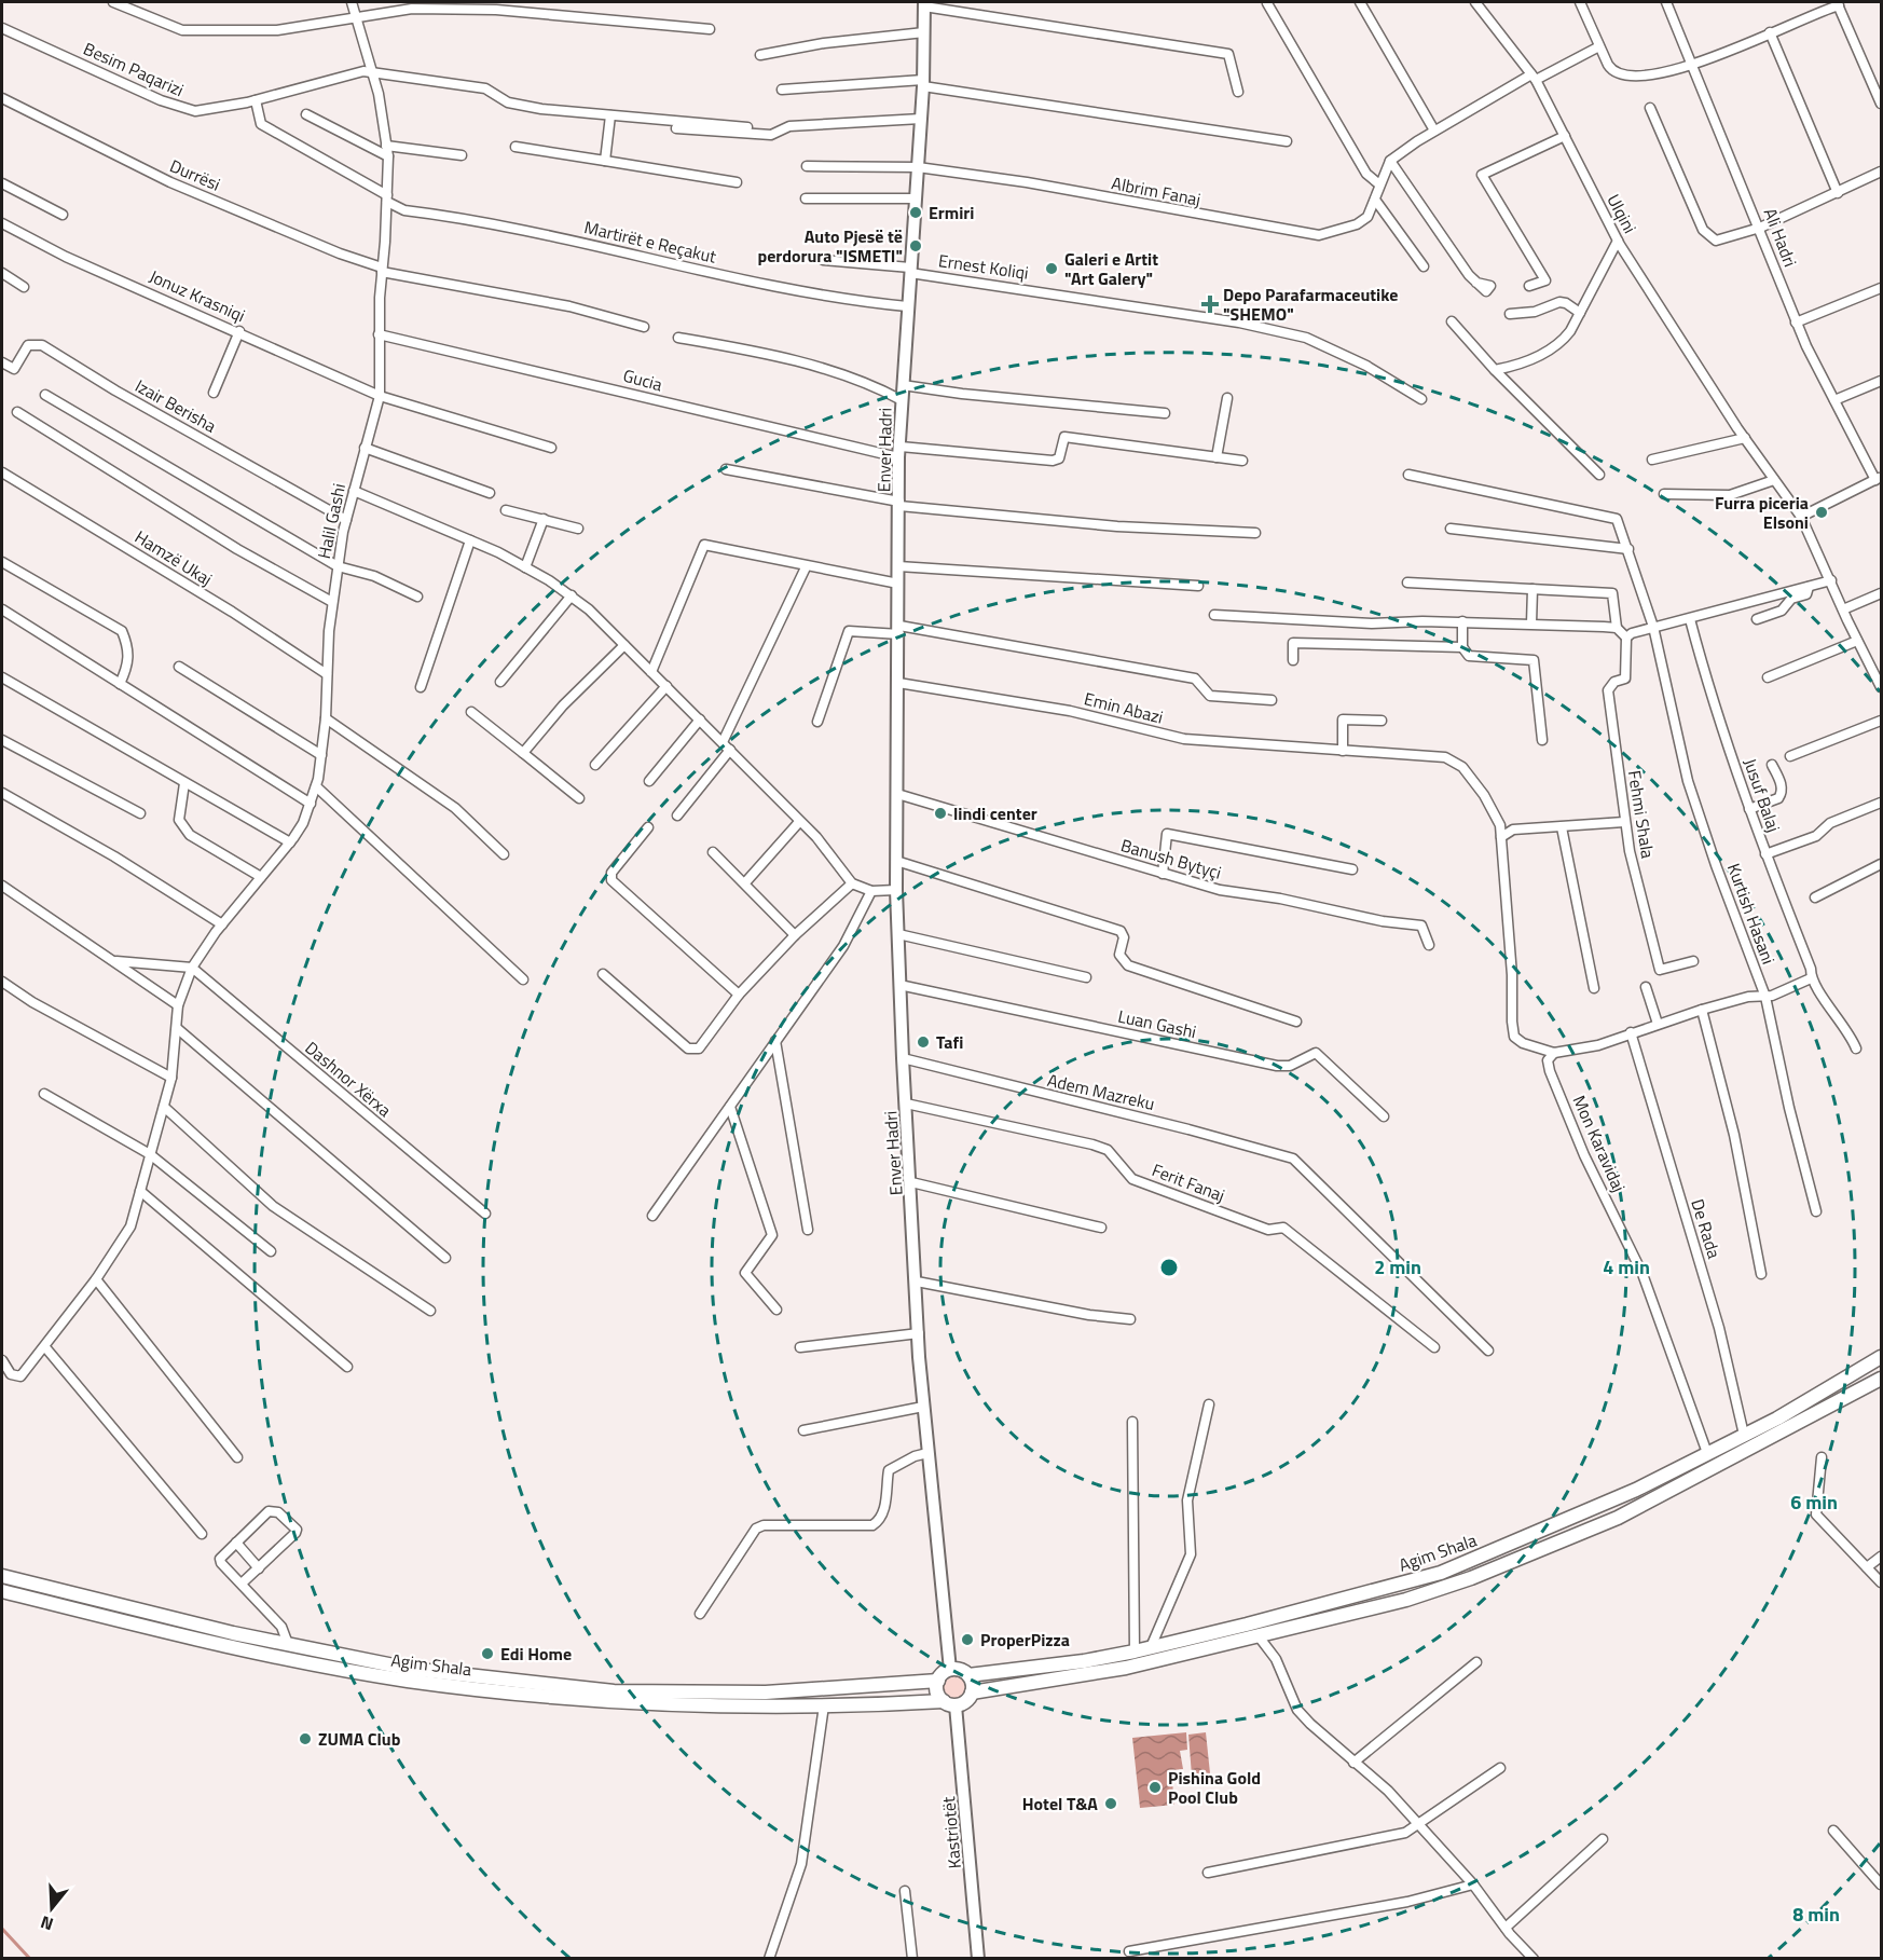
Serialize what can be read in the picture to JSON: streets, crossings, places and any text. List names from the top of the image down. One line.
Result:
{"streets":{"main road":["Agim Shala"],"street":["Besim Paqarizi","Durrësi","Albrim Fanaj","Ulqini","Ali Hadri","Martirët e Reçakut","Ernest Koliqi","Jonuz Krasniqi","Gucia","Izair Berisha","Enver Hadri","Halil Gashi","Hamzë Ukaj","Emin Abazi","Jusuf Balaj","Fehmi Shala","Banush Bytyçi","Kurtish Hasani","Luan Gashi","Dashnor Xërxa","Adem Mazreku","Mon Karavidaj","Ferit Fanaj","De Rada","Kastriotët"]},"crossings":[["Besim Paqarizi","Martirët e Reçakut"],["Besim Paqarizi","Halil Gashi"],["Durrësi","Halil Gashi"],["Albrim Fanaj","Enver Hadri"],["Martirët e Reçakut","Enver Hadri"],["Martirët e Reçakut","Halil Gashi"],["Ernest Koliqi","Enver Hadri"],["Jonuz Krasniqi","Halil Gashi"],["Gucia","Enver Hadri"],["Gucia","Halil Gashi"],["Izair Berisha","Halil Gashi"],["Enver Hadri","Emin Abazi"],["Enver Hadri","Banush Bytyçi"],["Enver Hadri","Luan Gashi"],["Enver Hadri","Adem Mazreku"],["Enver Hadri","Ferit Fanaj"],["Enver Hadri","Agim Shala"],["Enver Hadri","Kastriotët"],["Halil Gashi","Hamzë Ukaj"],["Halil Gashi","Dashnor Xërxa"],["Emin Abazi","Mon Karavidaj"],["Mon Karavidaj","Agim Shala"],["De Rada","Agim Shala"],["Agim Shala","Kastriotët"]],"places":{"other":["Ermiri","Auto Pjesë të perdorura \"ISMETI\"","Galeri e Artit \"Art Galery\"","Furra piceria Elsoni","lindi center","Tafi","ProperPizza","Edi Home","ZUMA Club","Pishina Gold Pool Club","Hotel T&A"],"health":["Depo Parafarmaceutike \"SHEMO\""]},"north":"bottom","rings":["2 min","4 min","6 min","8 min"]}
